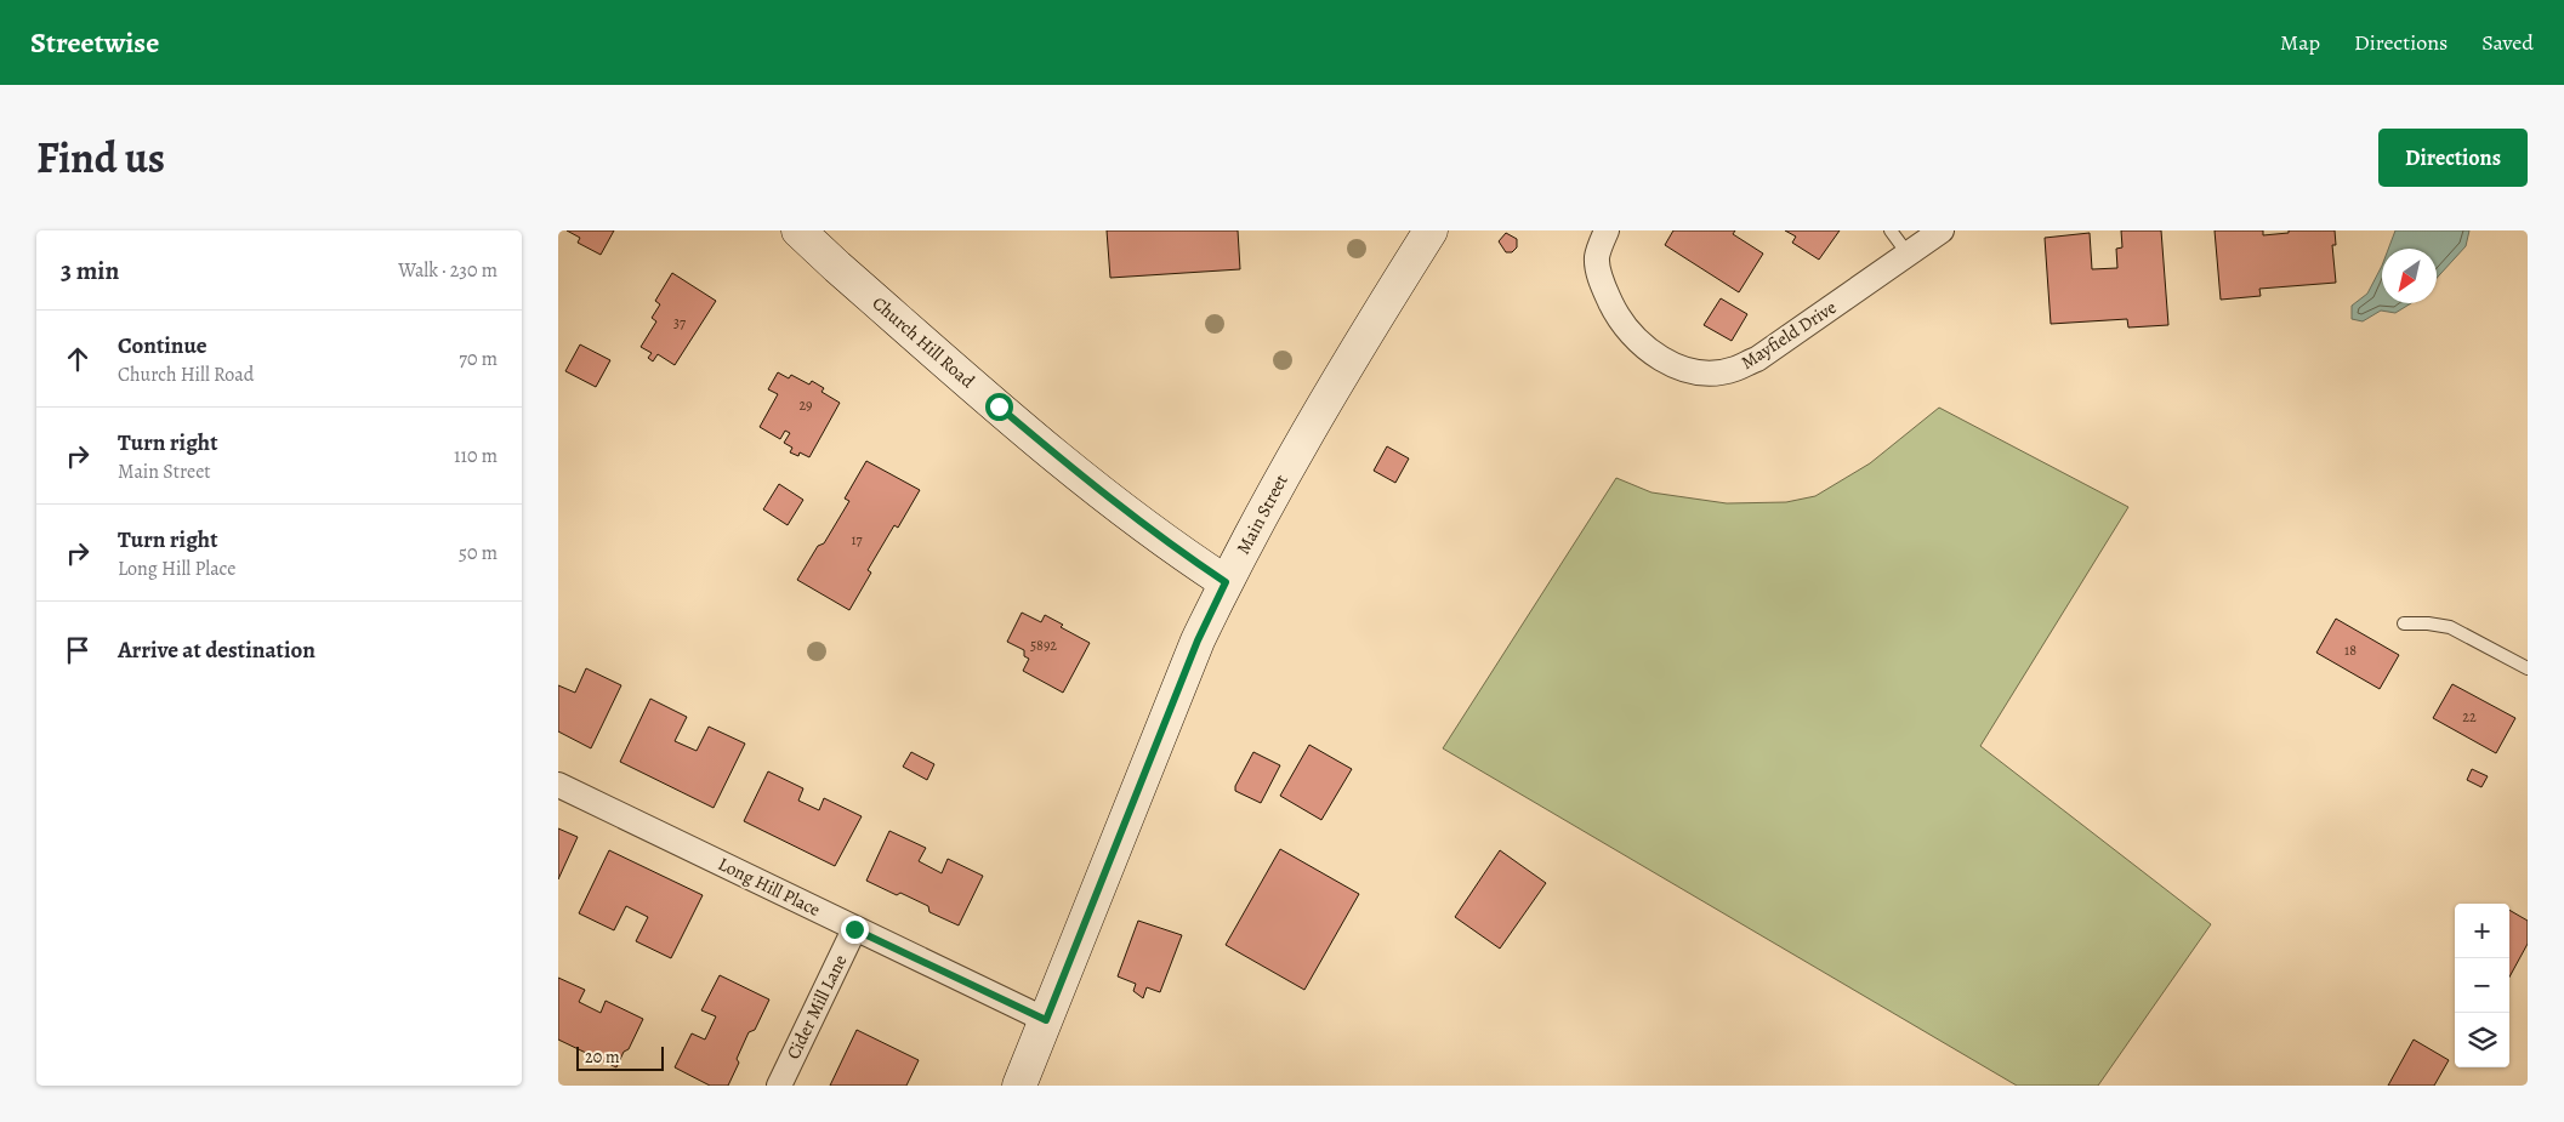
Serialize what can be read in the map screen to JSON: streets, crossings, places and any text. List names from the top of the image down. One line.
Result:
{"streets":{"main road":["Church Hill Road","Main Street"],"street":["Mayfield Drive","Long Hill Place","Cider Mill Lane"]},"crossings":[["Church Hill Road","Main Street"],["Main Street","Long Hill Place"],["Long Hill Place","Cider Mill Lane"]],"house_numbers":["37","29","17","5892","18","22"],"scale_bar":"20 m","north":"bottom left","page":{"header":"Streetwise","nav":["Map","Directions","Saved"],"title":"Find us","buttons":"Directions","heading":["3 min","Walk · 230 m"],"list":[["Continue","Church Hill Road","70 m"],["Turn right","Main Street","110 m"],["Turn right","Long Hill Place","50 m"],"Arrive at destination"],"map_buttons":["+","−"],"scale":"20 m"}}
